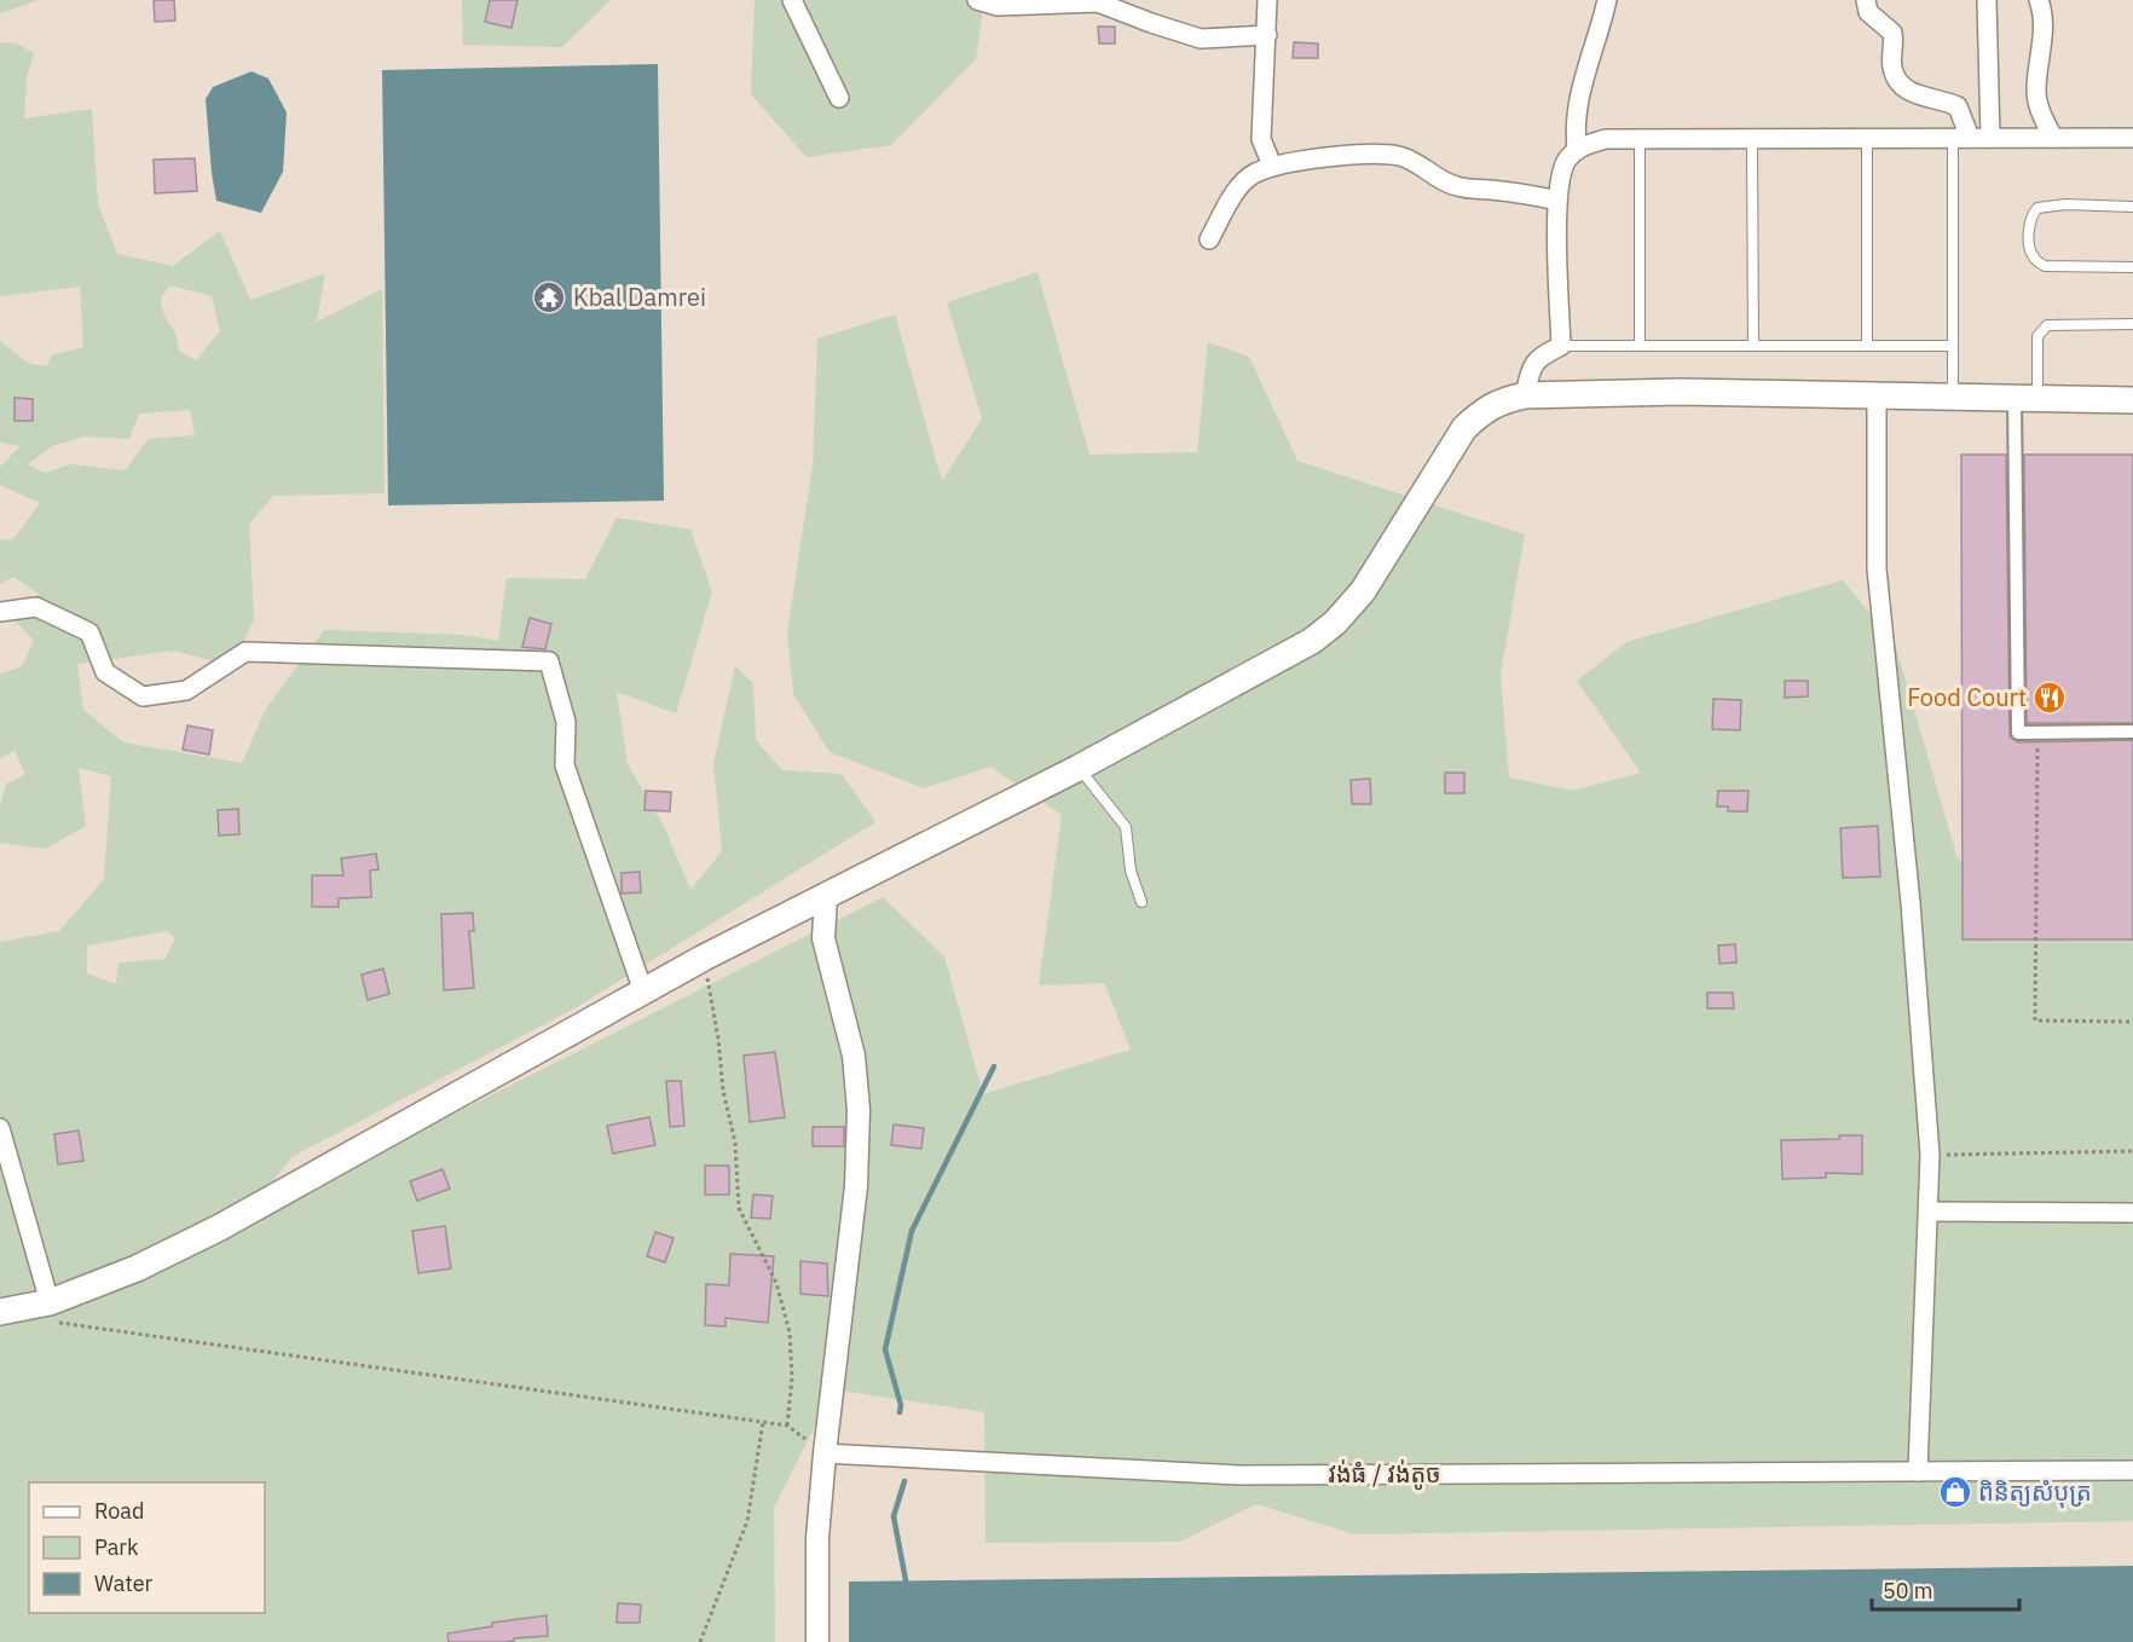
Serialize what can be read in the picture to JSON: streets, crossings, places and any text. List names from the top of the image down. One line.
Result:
{"streets":{"street":["វង់ធំ / វង់តូច"]},"places":{"temple":["Kbal Damrei"],"restaurant":["Food Court"],"shop":["ពិនិត្យសំបុត្រ"]},"legend":["Road","Park","Water"],"scale_bar":"50 m"}
